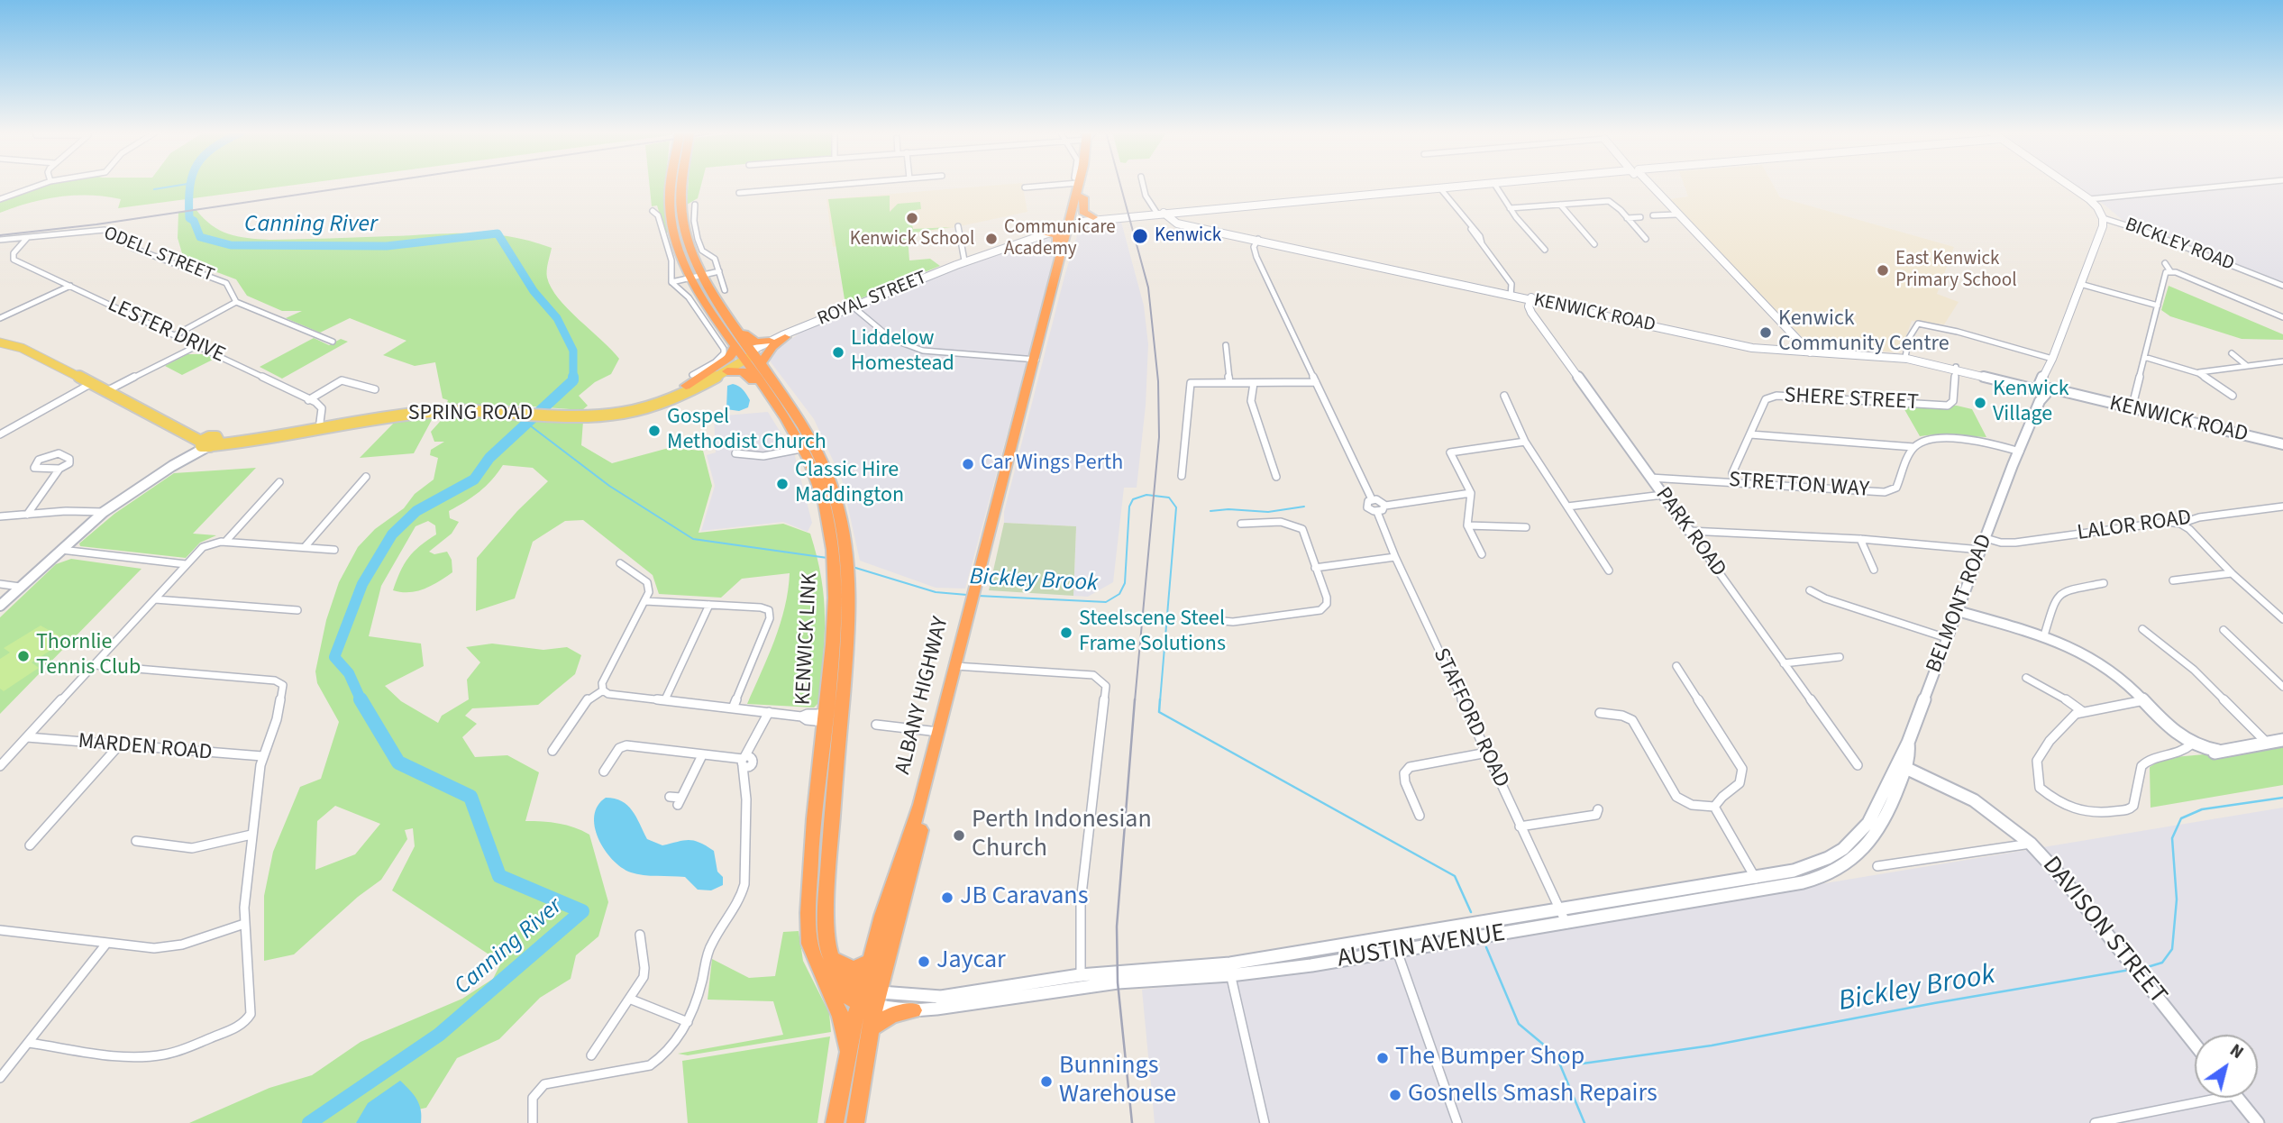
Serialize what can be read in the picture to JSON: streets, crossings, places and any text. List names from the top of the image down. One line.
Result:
{"streets":{"highway":["KENWICK LINK","ALBANY HIGHWAY"],"main road":["BICKLEY ROAD","ROYAL STREET","KENWICK ROAD","SPRING ROAD","PARK ROAD","BELMONT ROAD","DAVISON STREET","AUSTIN AVENUE"],"street":["ODELL STREET","LESTER DRIVE","SHERE STREET","STRETTON WAY","LALOR ROAD","STAFFORD ROAD","MARDEN ROAD"]},"crossings":[["ODELL STREET","LESTER DRIVE"],["ROYAL STREET","SPRING ROAD"],["ROYAL STREET","KENWICK LINK"],["ROYAL STREET","ALBANY HIGHWAY"],["KENWICK ROAD","SHERE STREET"],["KENWICK ROAD","PARK ROAD"],["KENWICK ROAD","BELMONT ROAD"],["KENWICK ROAD","STAFFORD ROAD"],["SHERE STREET","STRETTON WAY"],["STRETTON WAY","PARK ROAD"],["LALOR ROAD","BELMONT ROAD"],["BELMONT ROAD","DAVISON STREET"],["BELMONT ROAD","AUSTIN AVENUE"],["KENWICK LINK","ALBANY HIGHWAY"],["KENWICK LINK","AUSTIN AVENUE"],["ALBANY HIGHWAY","AUSTIN AVENUE"],["STAFFORD ROAD","AUSTIN AVENUE"],["DAVISON STREET","AUSTIN AVENUE"]],"water":["Canning River","Bickley Brook"],"places":["Kenwick School","Kenwick","Communicare Academy","East Kenwick Primary School","Kenwick Community Centre","Liddelow Homestead","Kenwick Village","Gospel Methodist Church","Car Wings Perth","Classic Hire Maddington","Steelscene Steel Frame Solutions","Thornlie Tennis Club","Perth Indonesian Church","JB Caravans","Jaycar","The Bumper Shop","Bunnings Warehouse","Gosnells Smash Repairs"],"north":"top right"}
